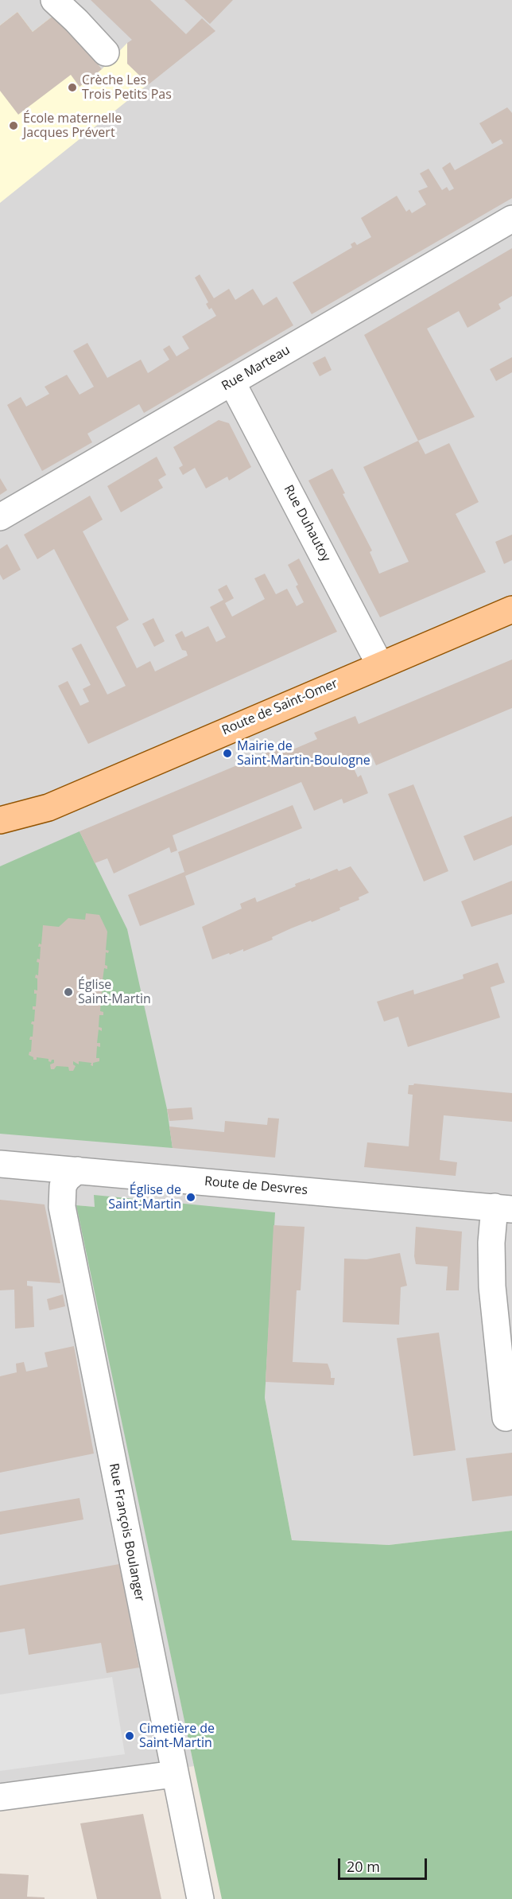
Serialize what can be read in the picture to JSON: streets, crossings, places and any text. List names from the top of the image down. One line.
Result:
{"streets":{"main road":["Route de Saint-Omer"],"street":["Rue Marteau","Rue Duhautoy","Route de Desvres","Rue François Boulanger"]},"crossings":[["Rue Marteau","Rue Duhautoy"],["Rue Duhautoy","Route de Saint-Omer"],["Route de Desvres","Rue François Boulanger"]],"places":["Crèche Les Trois Petits Pas","École maternelle Jacques Prévert","Mairie de Saint-Martin-Boulogne","Église Saint-Martin","Église de Saint-Martin","Cimetière de Saint-Martin"],"scale_bar":"20 m"}
